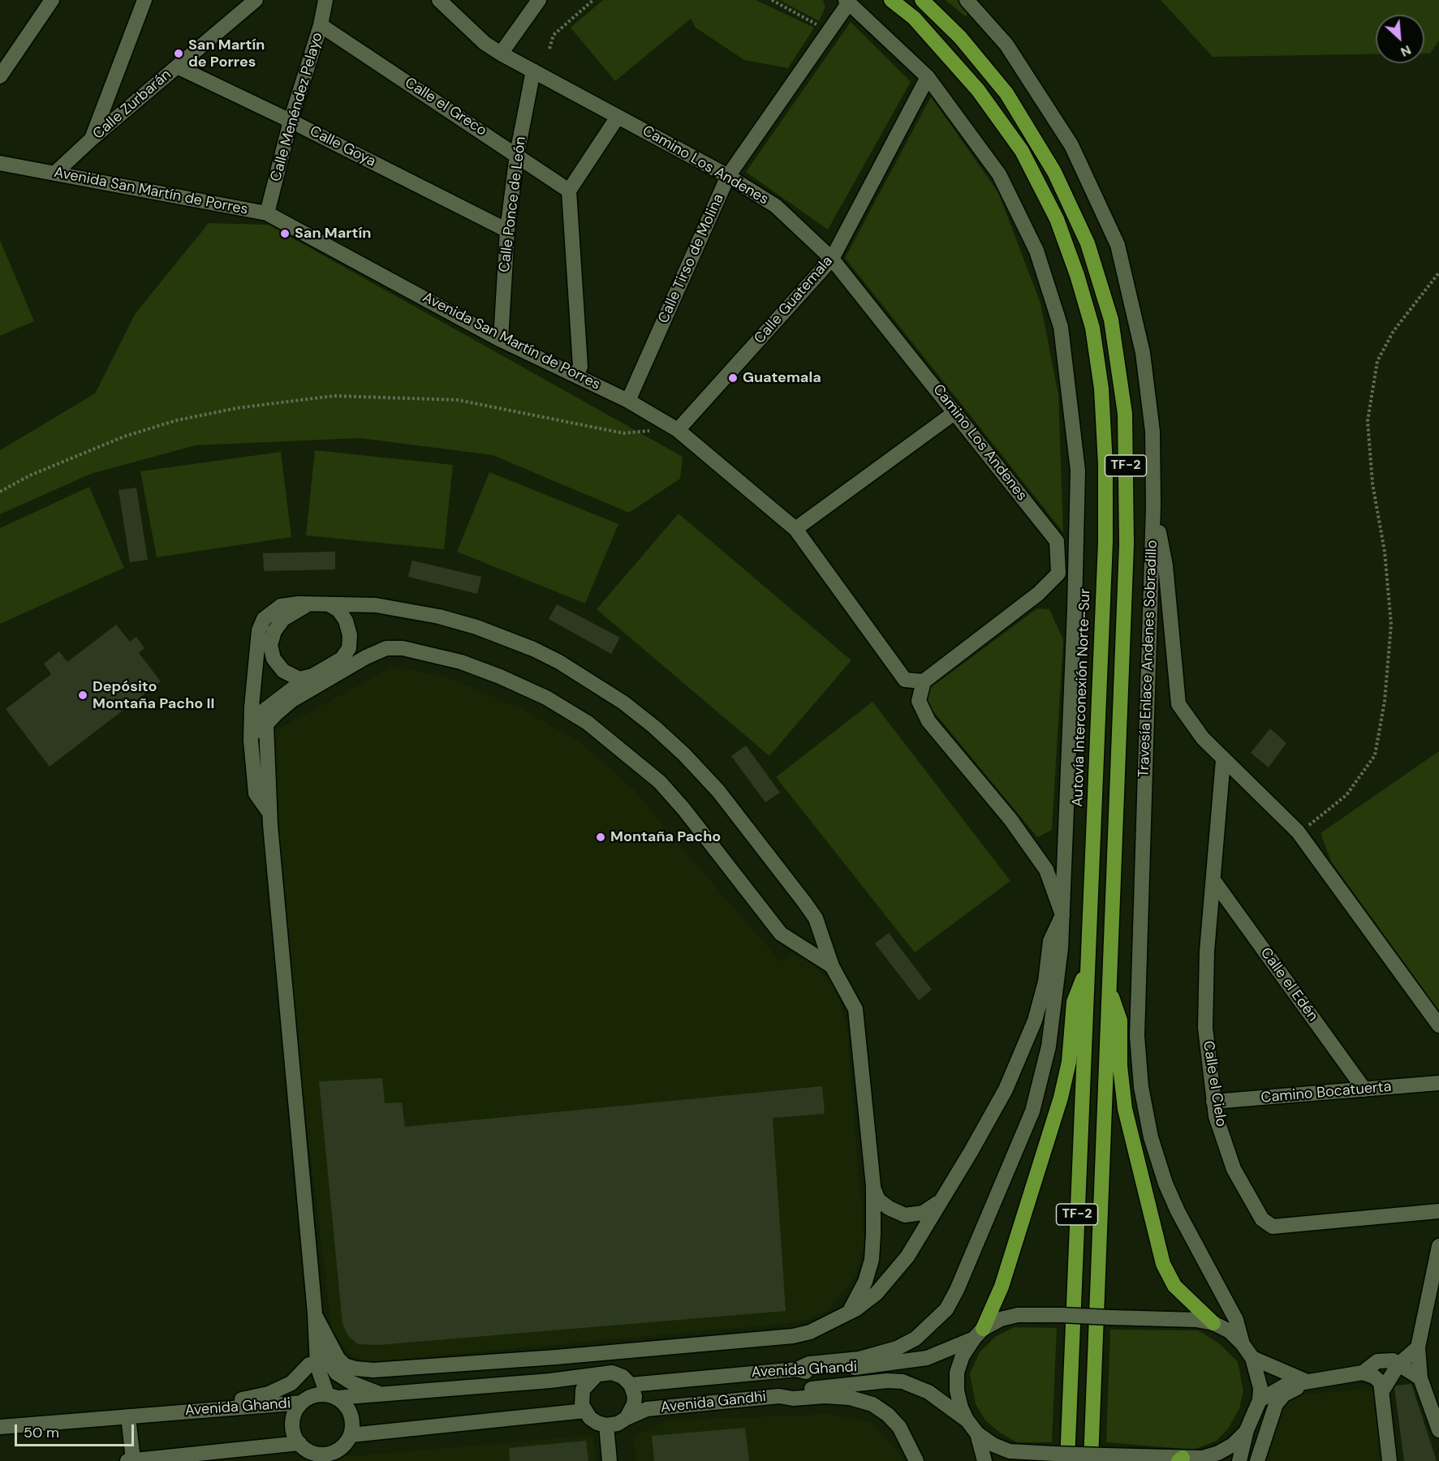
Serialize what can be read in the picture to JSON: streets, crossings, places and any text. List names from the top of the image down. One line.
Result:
{"streets":{"highway":["TF-2","Autovía Interconexión Norte-Sur"],"street":["Calle Zurbarán","Calle Menéndez Pelayo","Calle el Greco","Calle Goya","Camino Los Andenes","Avenida San Martín de Porres","Calle Ponce de León","Calle Tirso de Molina","Calle Guatemala","Travesía Enlace Andenes Sobradillo","Calle el Edén","Calle el Cielo","Camino Bocatuerta","Avenida Ghandi","Avenida Gandhi"]},"crossings":[["Calle Zurbarán","Calle Goya"],["Calle Zurbarán","Avenida San Martín de Porres"],["Calle Menéndez Pelayo","Calle el Greco"],["Calle Menéndez Pelayo","Calle Goya"],["Calle Menéndez Pelayo","Avenida San Martín de Porres"],["Calle el Greco","Calle Ponce de León"],["Calle Goya","Calle Ponce de León"],["Camino Los Andenes","Avenida San Martín de Porres"],["Camino Los Andenes","Calle Ponce de León"],["Camino Los Andenes","Calle Tirso de Molina"],["Camino Los Andenes","Calle Guatemala"],["Avenida San Martín de Porres","Calle Ponce de León"],["Avenida San Martín de Porres","Calle Tirso de Molina"],["Avenida San Martín de Porres","Calle Guatemala"],["Calle el Edén","Calle el Cielo"],["Calle el Edén","Camino Bocatuerta"],["Calle el Cielo","Camino Bocatuerta"],["Avenida Ghandi","Avenida Gandhi"]],"places":["San Martín de Porres","San Martín","Guatemala","Depósito Montaña Pacho II","Montaña Pacho"],"scale_bar":"50 m","north":"bottom right"}
